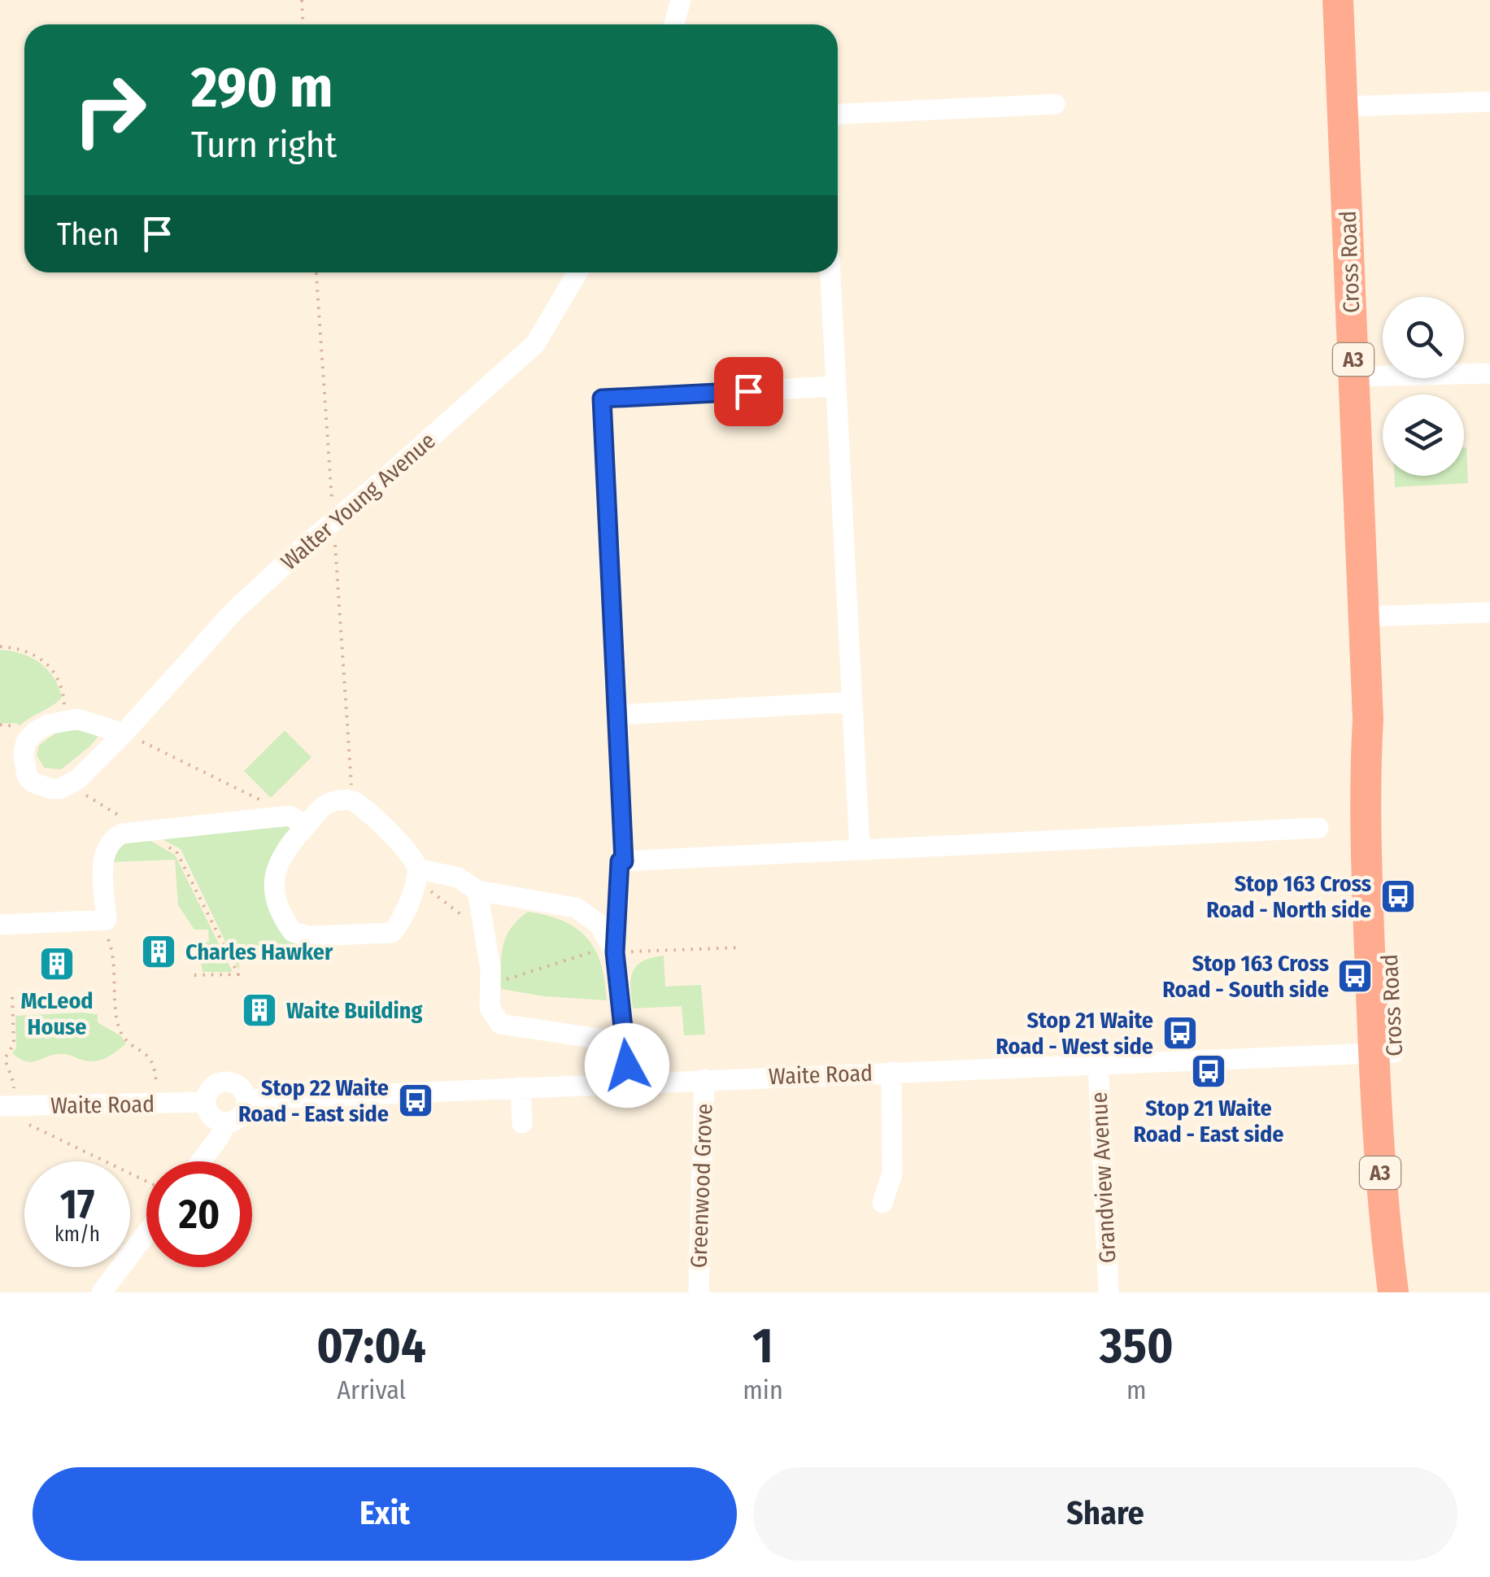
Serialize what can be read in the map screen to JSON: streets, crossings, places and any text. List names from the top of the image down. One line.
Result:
{"streets":{"highway":["Cross Road","A3"],"street":["Walter Young Avenue","Waite Road","Grandview Avenue","Greenwood Grove"]},"crossings":[["Cross Road","Waite Road"],["Waite Road","Grandview Avenue"],["Waite Road","Greenwood Grove"]],"places":{"bus stop":["Stop 163 Cross Road - North side","Stop 163 Cross Road - South side","Stop 21 Waite Road - West side","Stop 21 Waite Road - East side","Stop 22 Waite Road - East side"],"building":["Charles Hawker","McLeod House","Waite Building"]},"page":{"turn":["290 m","Turn right"],"then":"Then","speed":"17 km/h","limit":"20","eta":["07:04","Arrival","1","min","350","m"],"buttons":["Exit","Share"]}}
